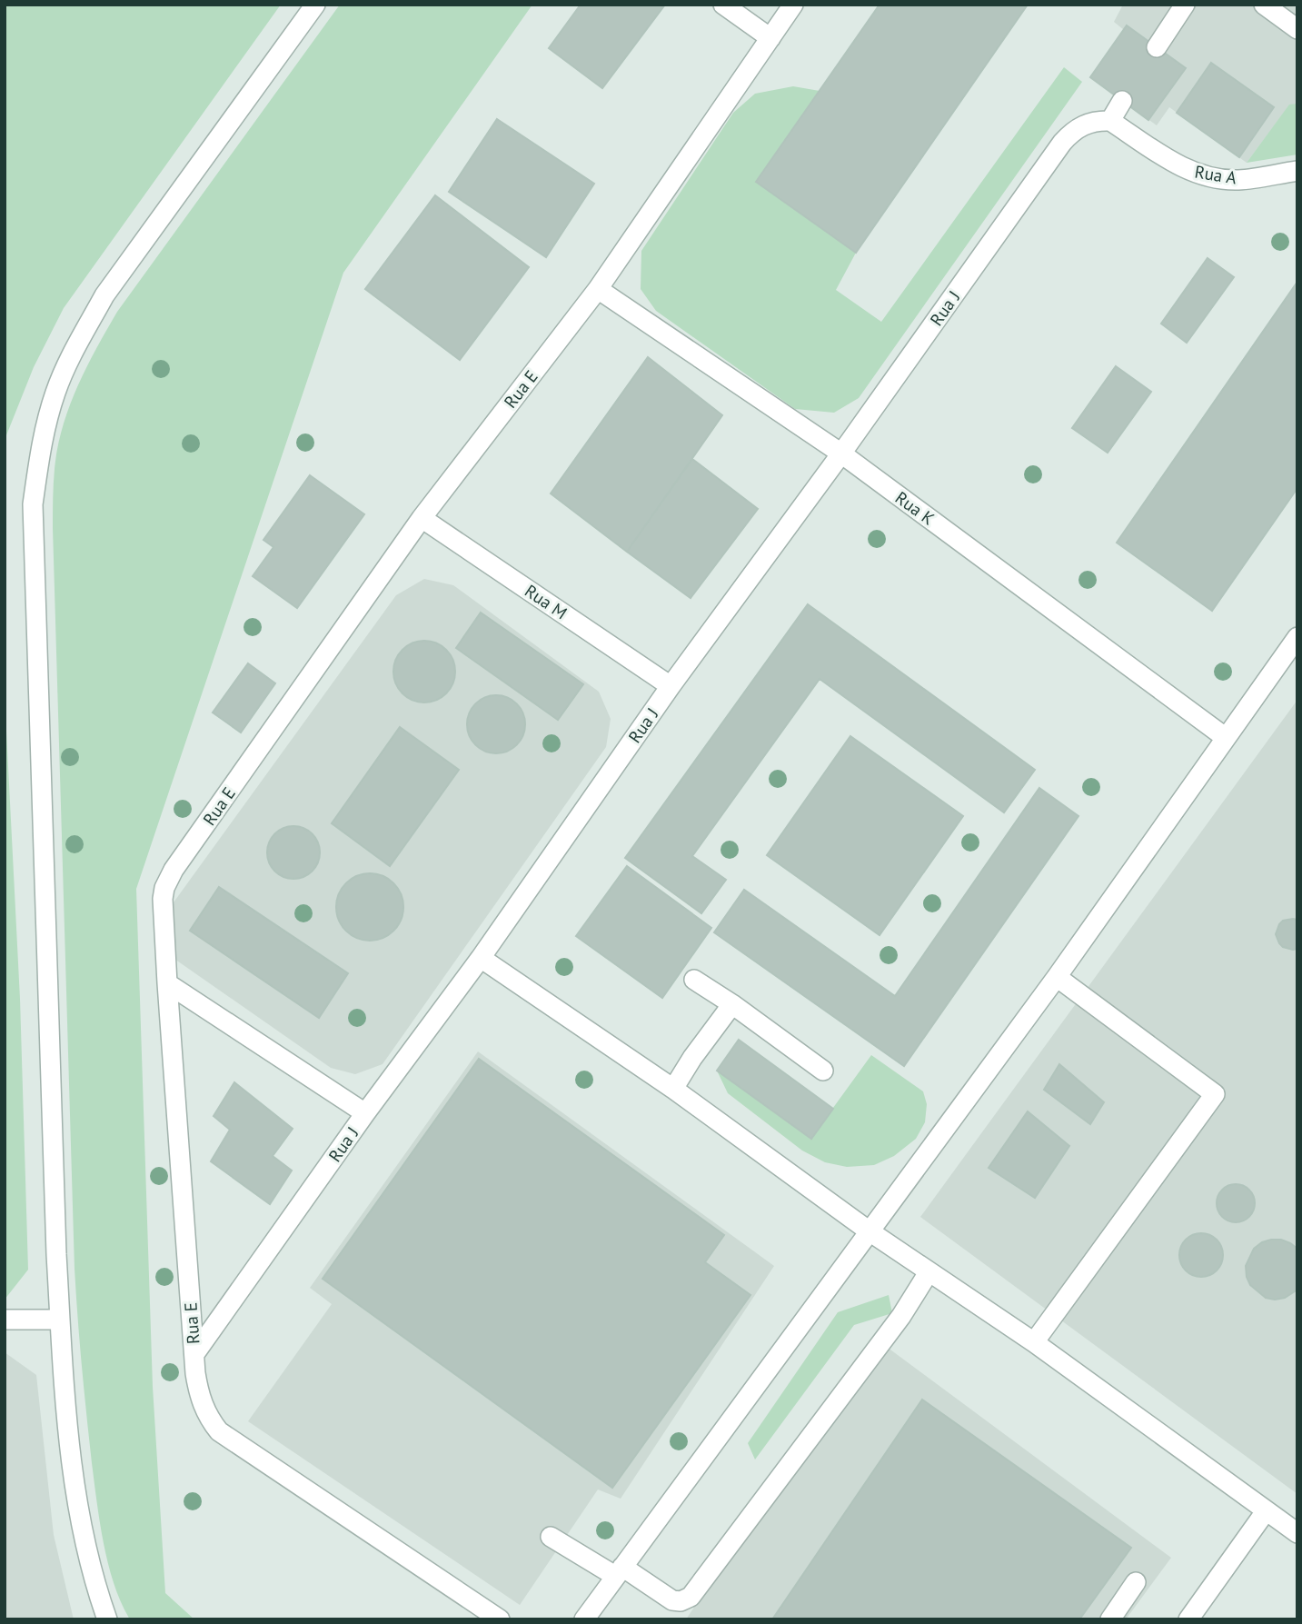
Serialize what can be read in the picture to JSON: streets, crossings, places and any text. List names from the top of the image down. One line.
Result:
{"streets":{"lane":["Rua A","Rua J","Rua E","Rua K","Rua M"]},"crossings":[["Rua A","Rua J"],["Rua J","Rua E"],["Rua J","Rua K"],["Rua J","Rua M"],["Rua E","Rua K"],["Rua E","Rua M"]]}
